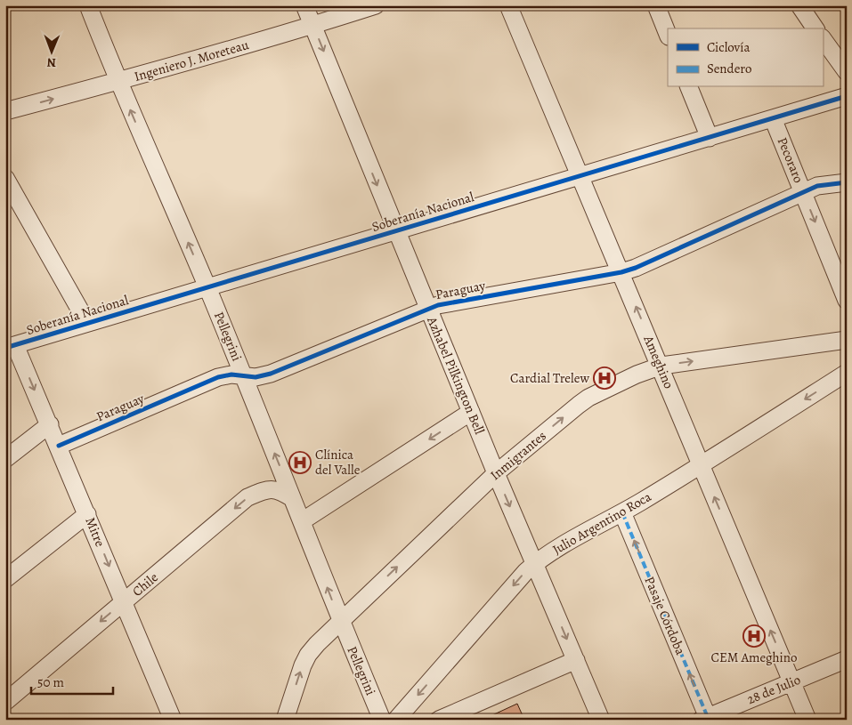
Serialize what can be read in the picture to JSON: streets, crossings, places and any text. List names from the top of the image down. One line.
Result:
{"streets":{"street":["Ingeniero J. Moreteau","Pecoraro","Soberanía Nacional","Paraguay","Pellegrini","Ameghino","Azhabel Pilkington Bell","Inmigrantes","Julio Argentino Roca","Mitre","Chile","Pasaje Córdoba","28 de Julio"]},"crossings":[["Ingeniero J. Moreteau","Pellegrini"],["Ingeniero J. Moreteau","Azhabel Pilkington Bell"],["Pecoraro","Soberanía Nacional"],["Pecoraro","Paraguay"],["Soberanía Nacional","Pellegrini"],["Soberanía Nacional","Ameghino"],["Soberanía Nacional","Azhabel Pilkington Bell"],["Soberanía Nacional","Mitre"],["Paraguay","Pellegrini"],["Paraguay","Ameghino"],["Paraguay","Azhabel Pilkington Bell"],["Paraguay","Mitre"],["Pellegrini","Inmigrantes"],["Pellegrini","Chile"],["Ameghino","Inmigrantes"],["Ameghino","Julio Argentino Roca"],["Ameghino","28 de Julio"],["Azhabel Pilkington Bell","Inmigrantes"],["Azhabel Pilkington Bell","Julio Argentino Roca"],["Julio Argentino Roca","Pasaje Córdoba"],["Mitre","Chile"],["Pasaje Córdoba","28 de Julio"]],"one_way":["Pecoraro","Ameghino","Azhabel Pilkington Bell","Mitre","Chile","Pasaje Córdoba"],"places":{"hospital":["Cardial Trelew","Clínica del Valle","CEM Ameghino"]},"legend":["Ciclovía","Sendero"],"scale_bar":"50 m","north":"bottom"}
